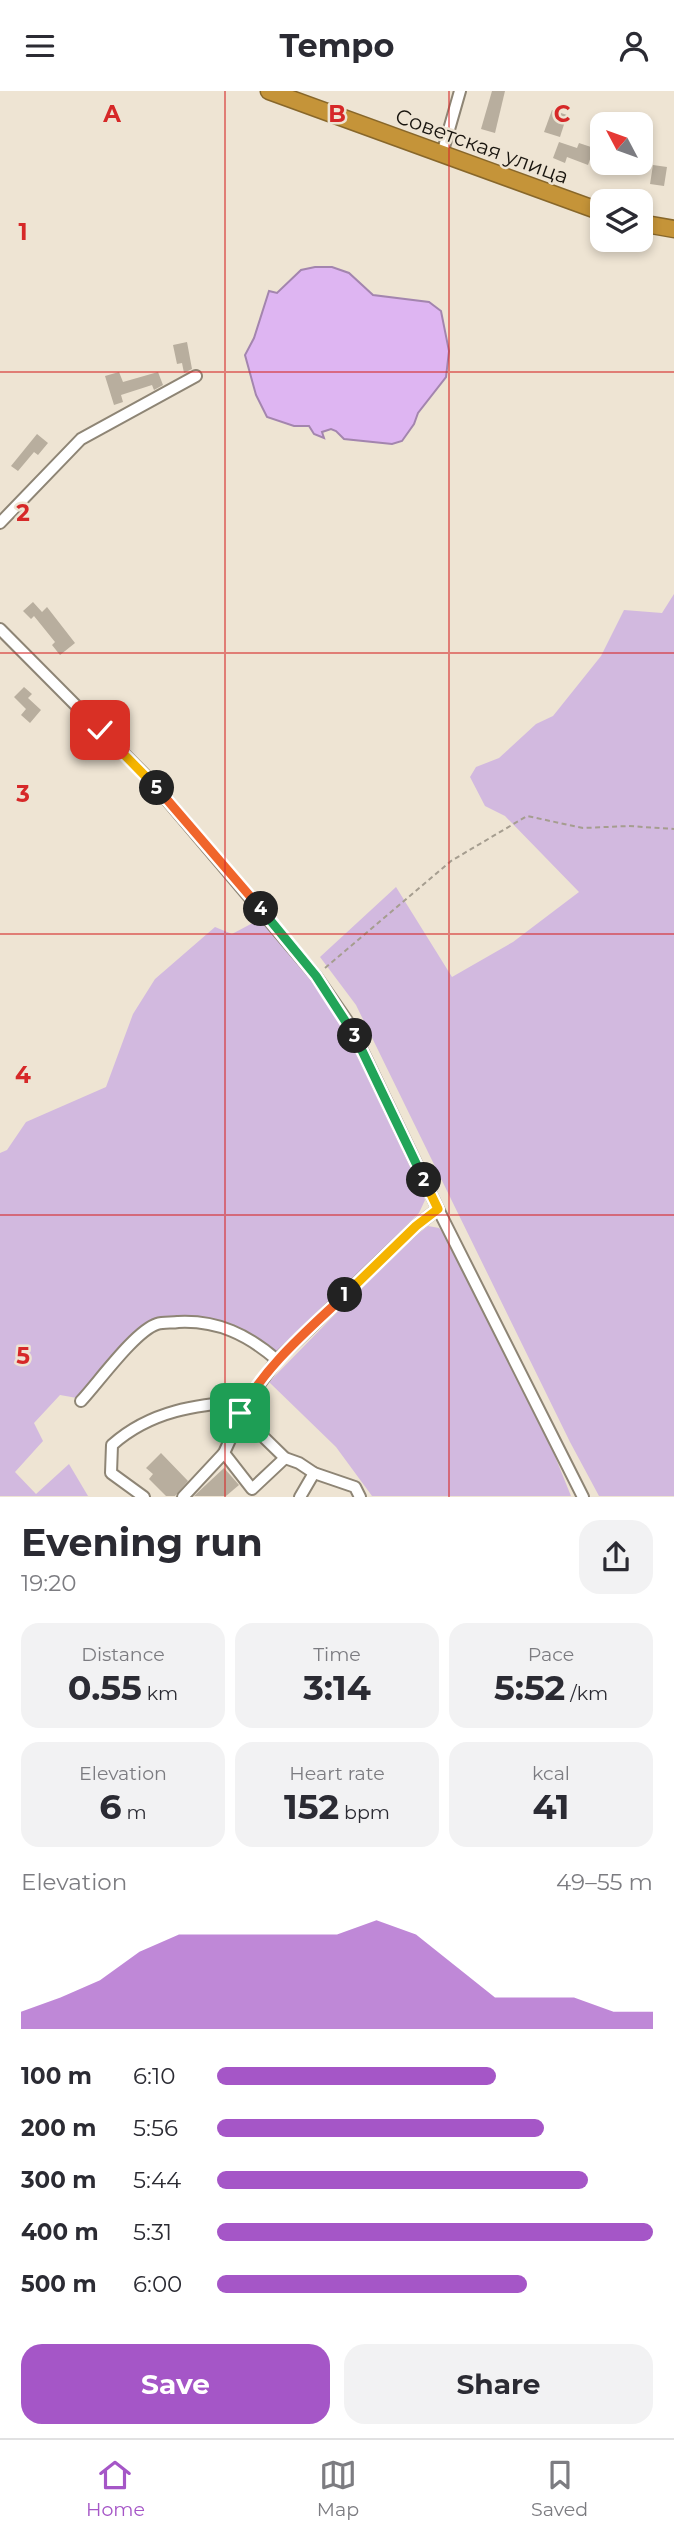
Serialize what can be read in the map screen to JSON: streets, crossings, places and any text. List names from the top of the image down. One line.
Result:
{"streets":{"highway":["Советская улица"]},"north":"top left","page":{"header":"Tempo","pins":["5","4","3","2","1"],"heading":["Evening run","19:20"],"stats":[["Distance","0.55 km"],["Time","3:14"],["Pace","5:52 /km"],["Elevation","6 m"],["Heart rate","152 bpm"],["kcal","41"]],"chart":["Elevation","49–55 m"],"list":[{"name":"100 m","note":"6:10"},{"name":"200 m","note":"5:56"},{"name":"300 m","note":"5:44"},{"name":"400 m","note":"5:31"},{"name":"500 m","note":"6:00"}],"buttons":["Save","Share"],"tabs":["Home","Map","Saved"]},"grid":{"columns":["A","B","C"],"rows":["1","2","3","4","5"]}}
